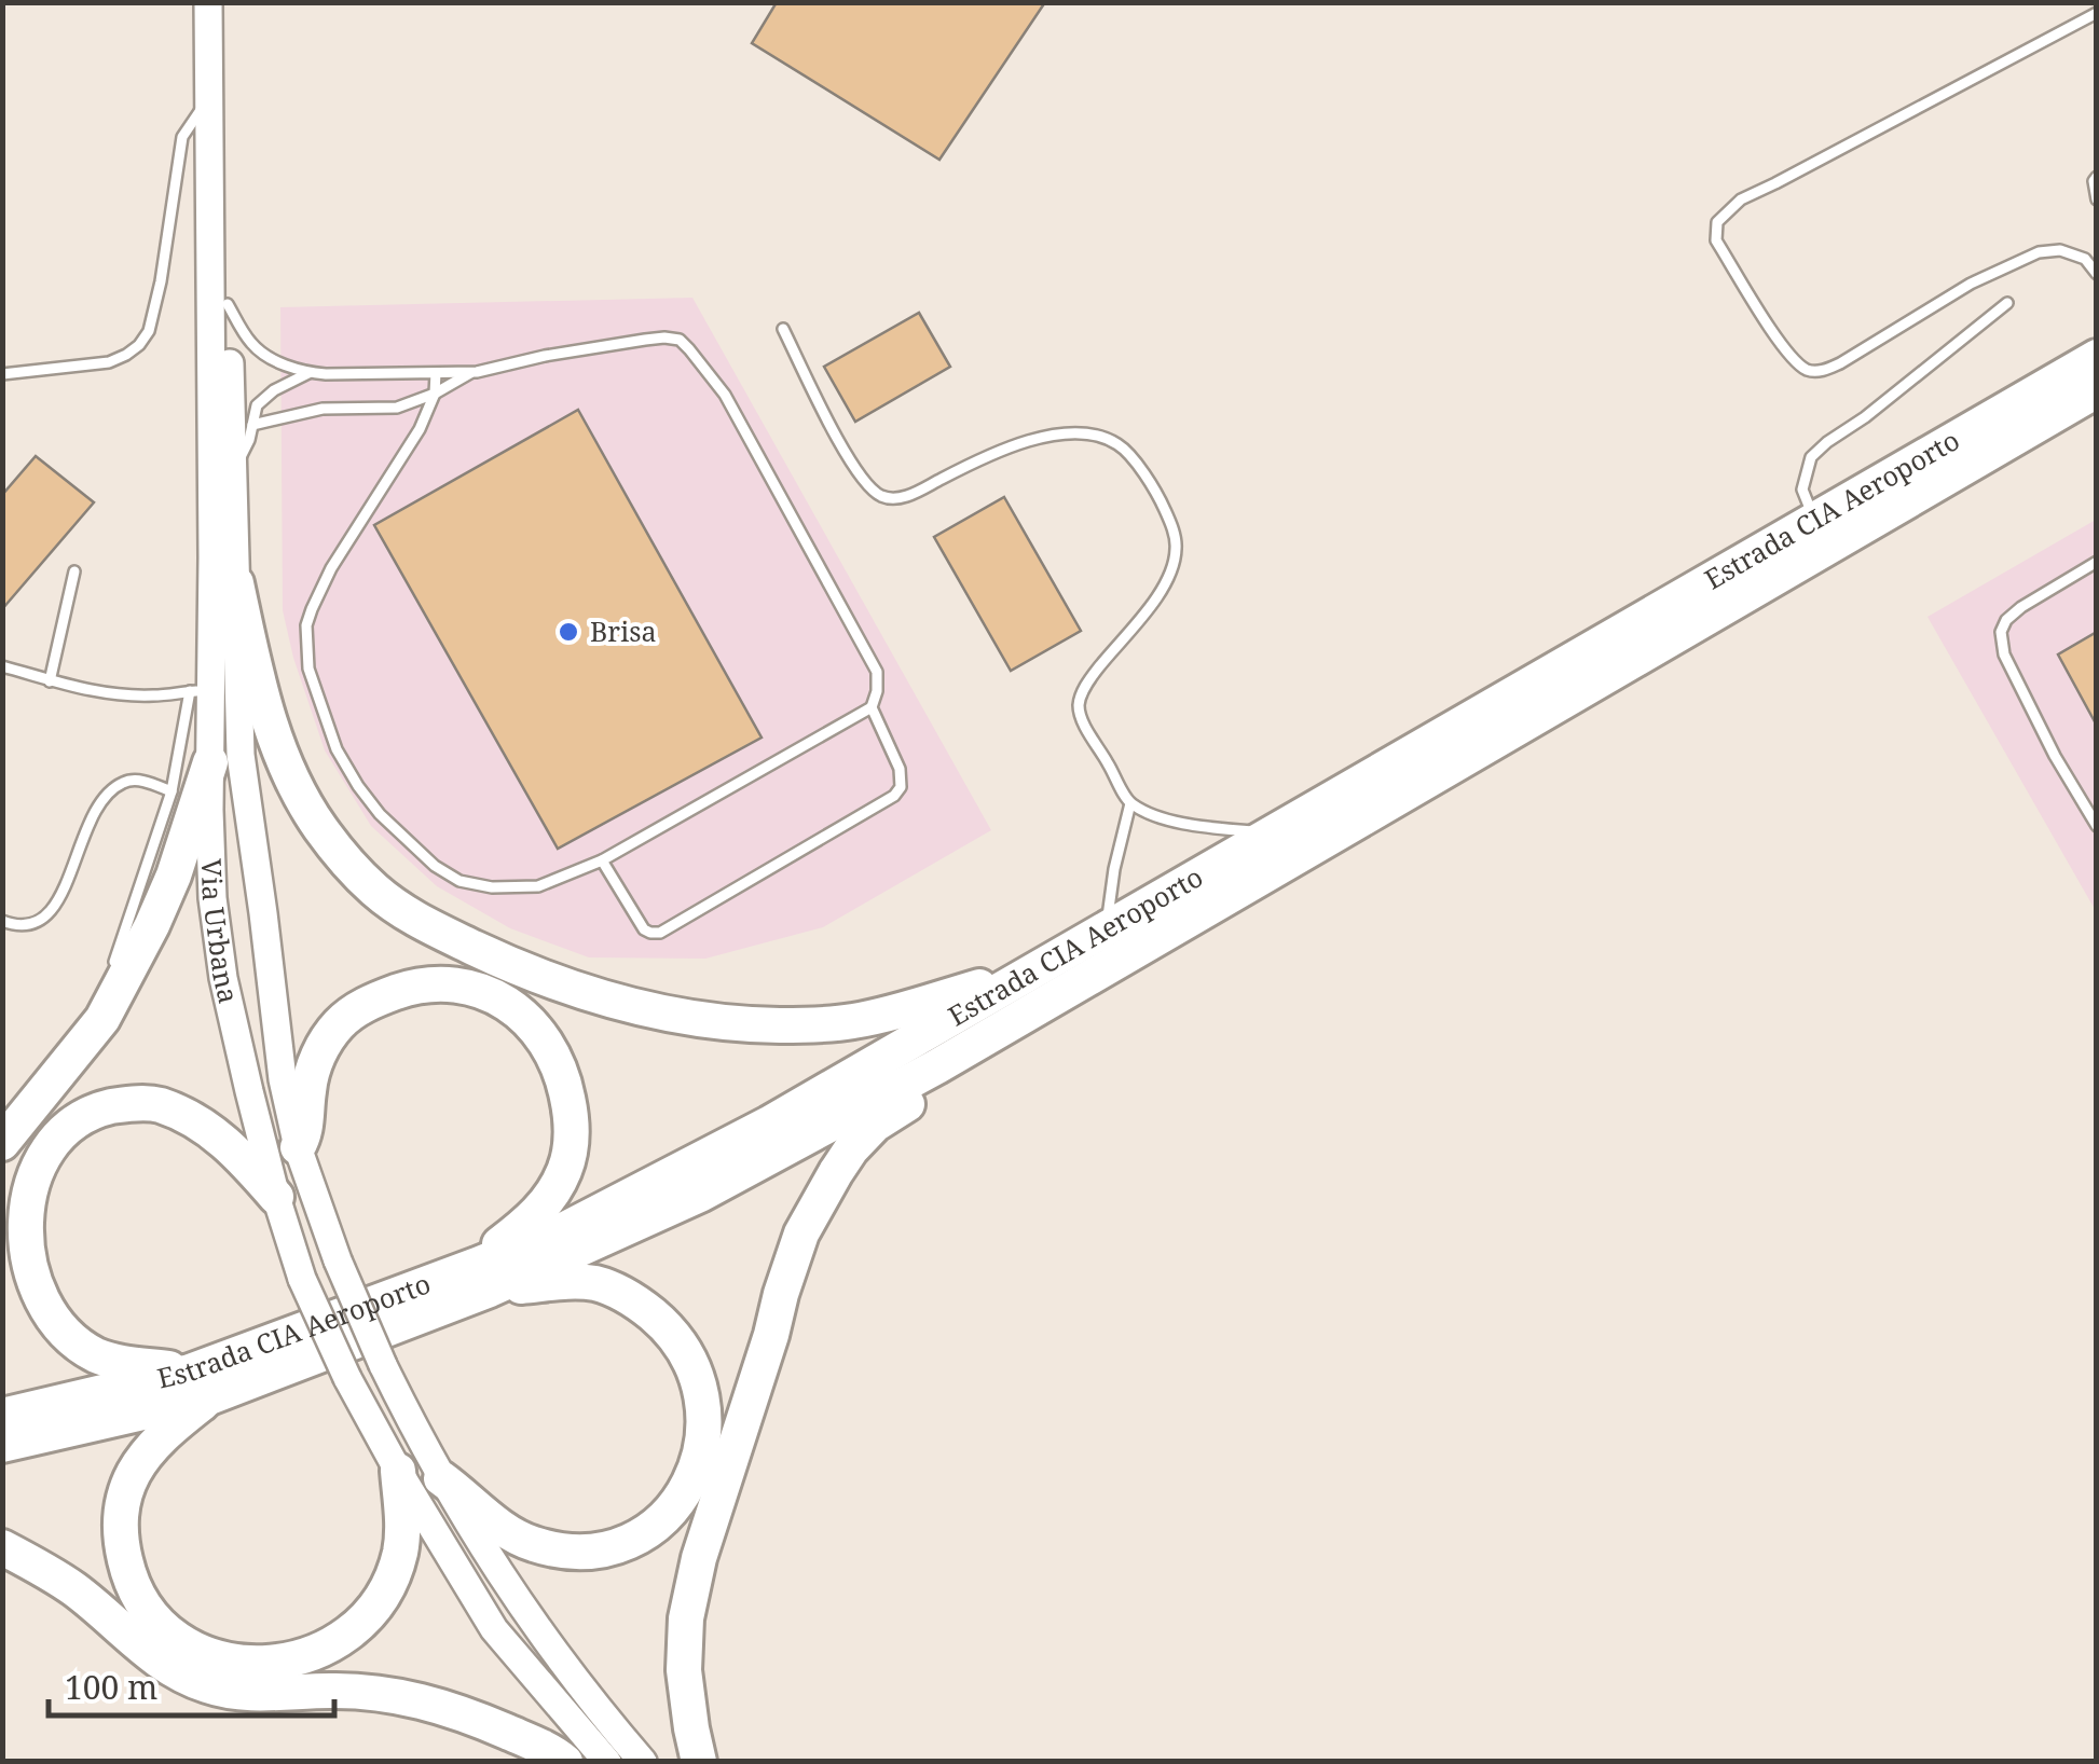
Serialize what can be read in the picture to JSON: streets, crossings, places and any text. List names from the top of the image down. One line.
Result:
{"streets":{"highway":["Estrada CIA Aeroporto"],"main road":["Via Urbana"]},"places":["Brisa"],"scale_bar":"100 m"}
